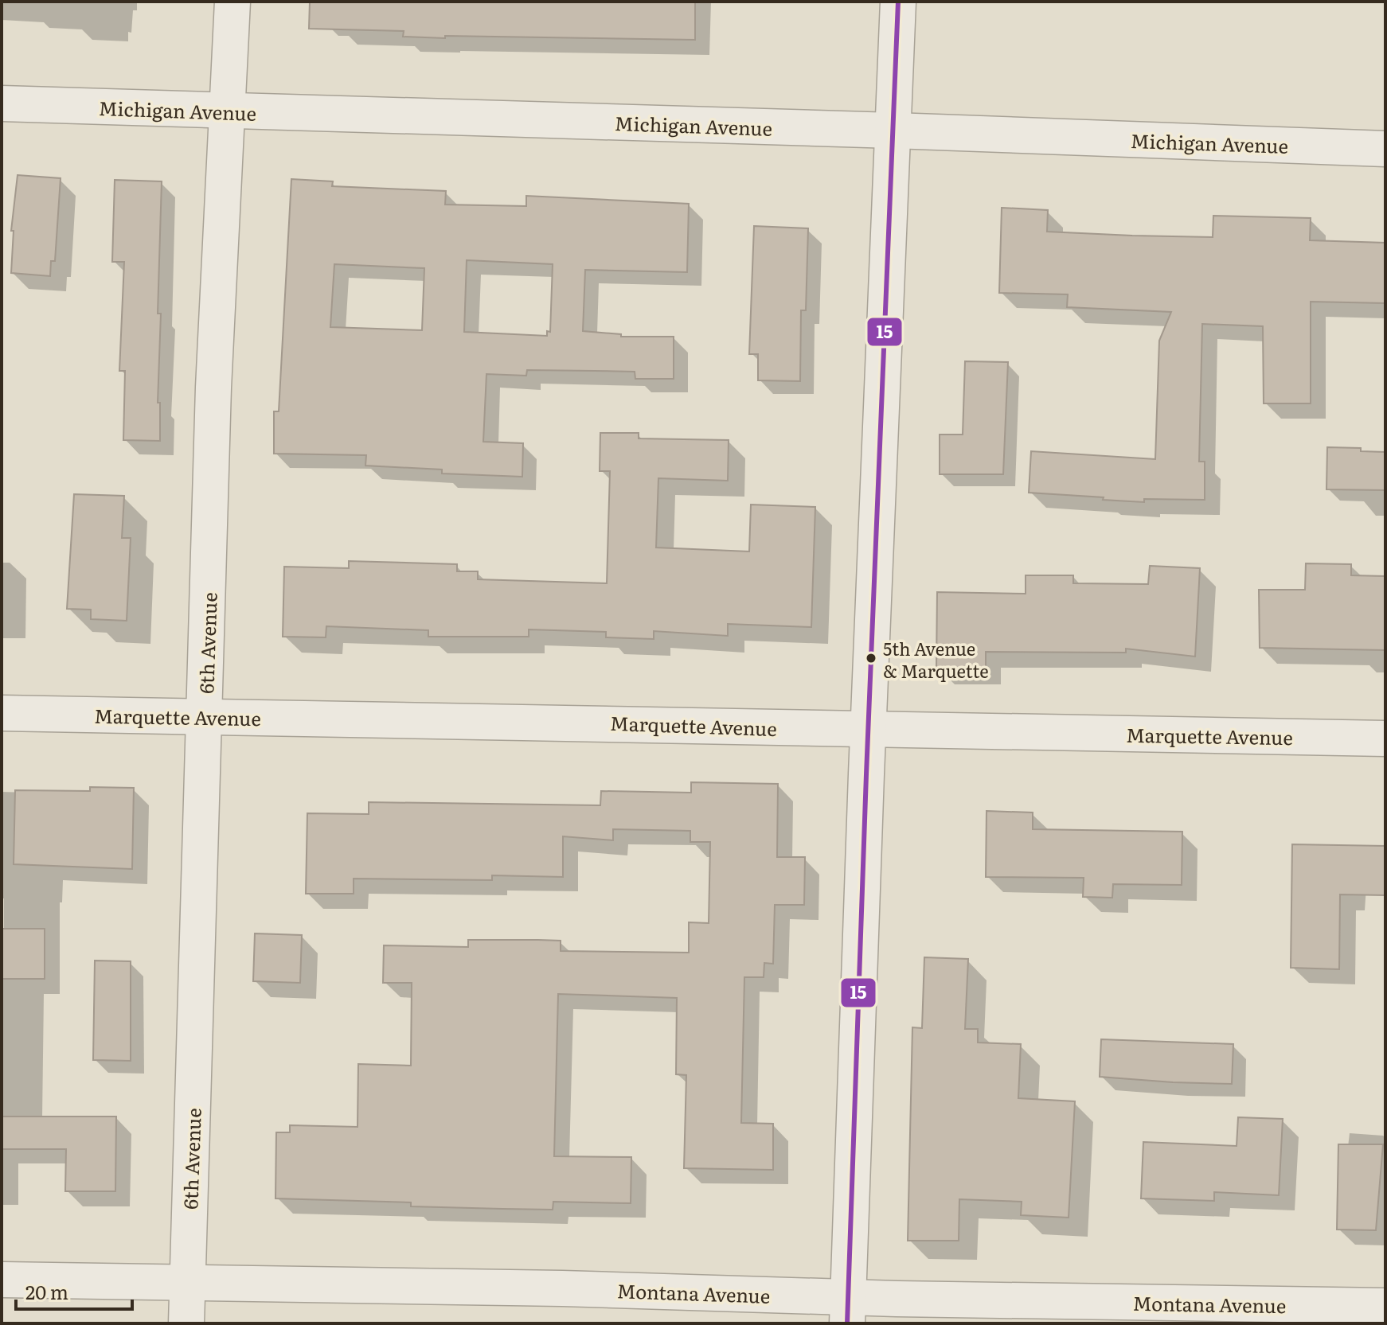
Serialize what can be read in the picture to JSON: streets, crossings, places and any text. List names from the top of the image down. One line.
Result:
{"streets":{"street":["Michigan Avenue","6th Avenue","Marquette Avenue","Montana Avenue"]},"crossings":[["Michigan Avenue","6th Avenue"],["6th Avenue","Marquette Avenue"],["6th Avenue","Montana Avenue"]],"places":["5th Avenue & Marquette"],"lines":["transit line 15"],"scale_bar":"20 m"}
